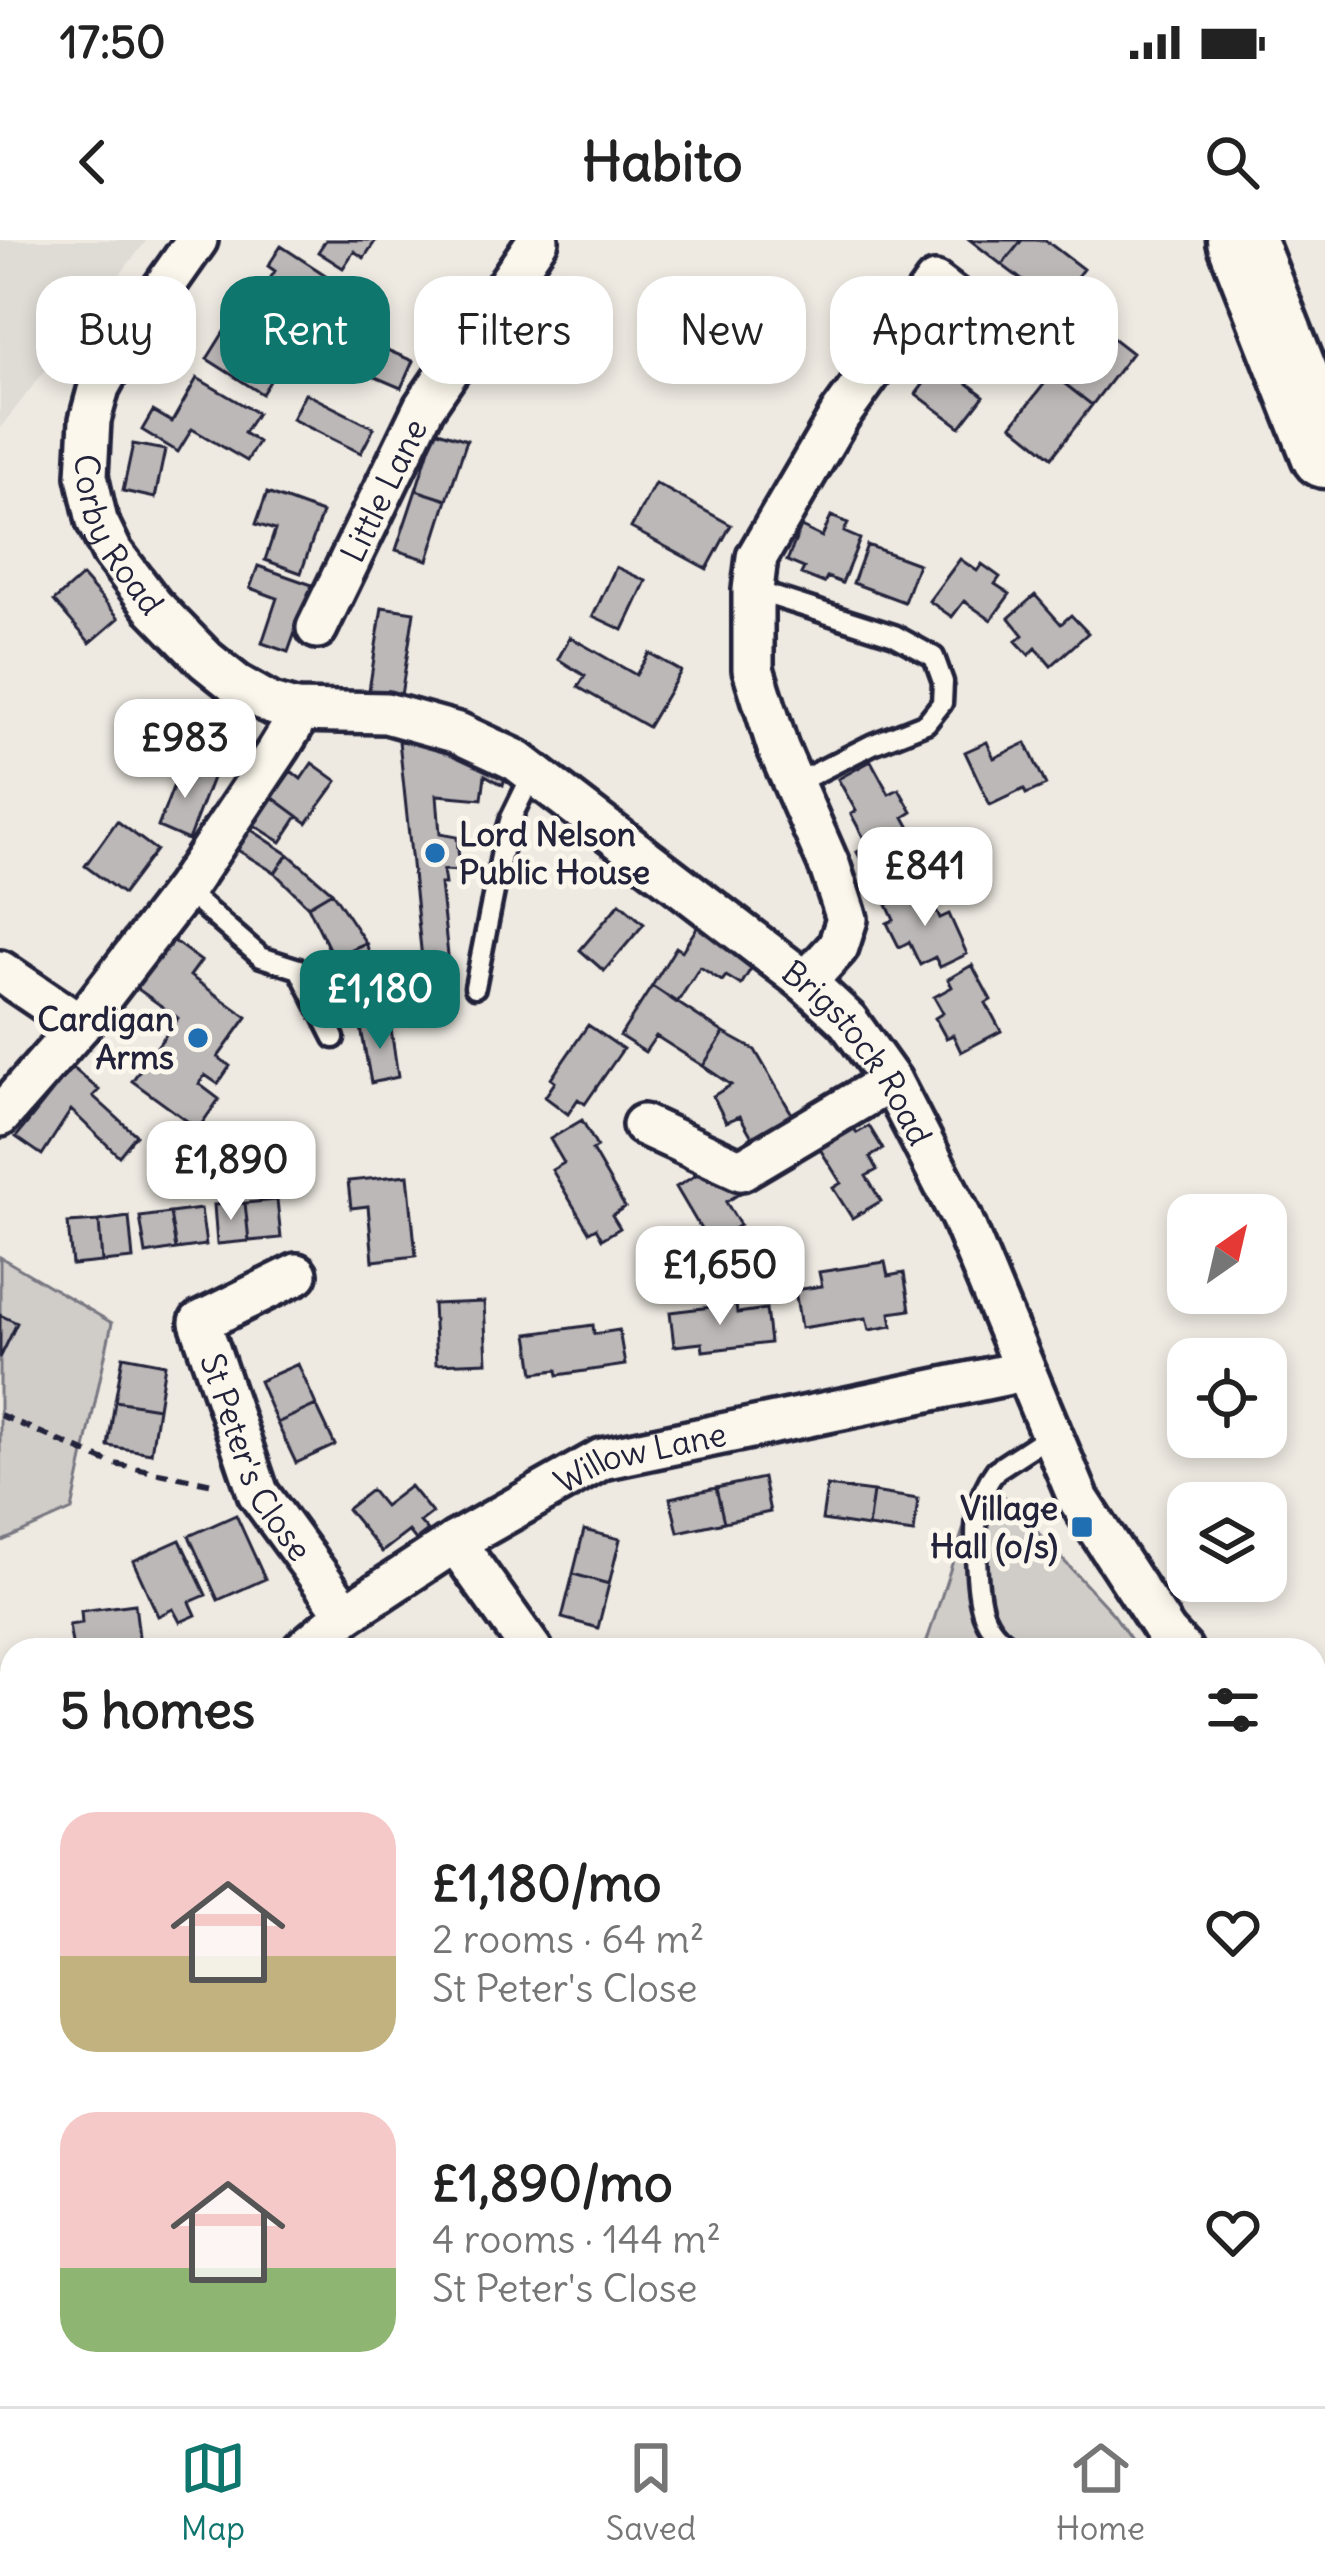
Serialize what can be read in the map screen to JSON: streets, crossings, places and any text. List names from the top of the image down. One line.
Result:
{"streets":{"street":["Little Lane","Corby Road","Brigstock Road","St Peter's Close","Willow Lane"]},"crossings":[["Corby Road","Brigstock Road"],["Brigstock Road","Willow Lane"],["St Peter's Close","Willow Lane"]],"places":{"other":["Lord Nelson Public House","Cardigan Arms"],"transit":["Village Hall (o/s)"]},"north":"top right","page":{"status":"17:50","header":"Habito","chip":["Buy","Rent","Filters","New","Apartment"],"price":["£983","£841","£1,180","£1,890","£1,650"],"heading":"5 homes","list":[{"name":"£1,180/mo","note":"2 rooms · 64 m² · St Peter's Close"},{"name":"£1,890/mo","note":"4 rooms · 144 m² · St Peter's Close"}],"tabs":["Map","Saved","Home"]}}
